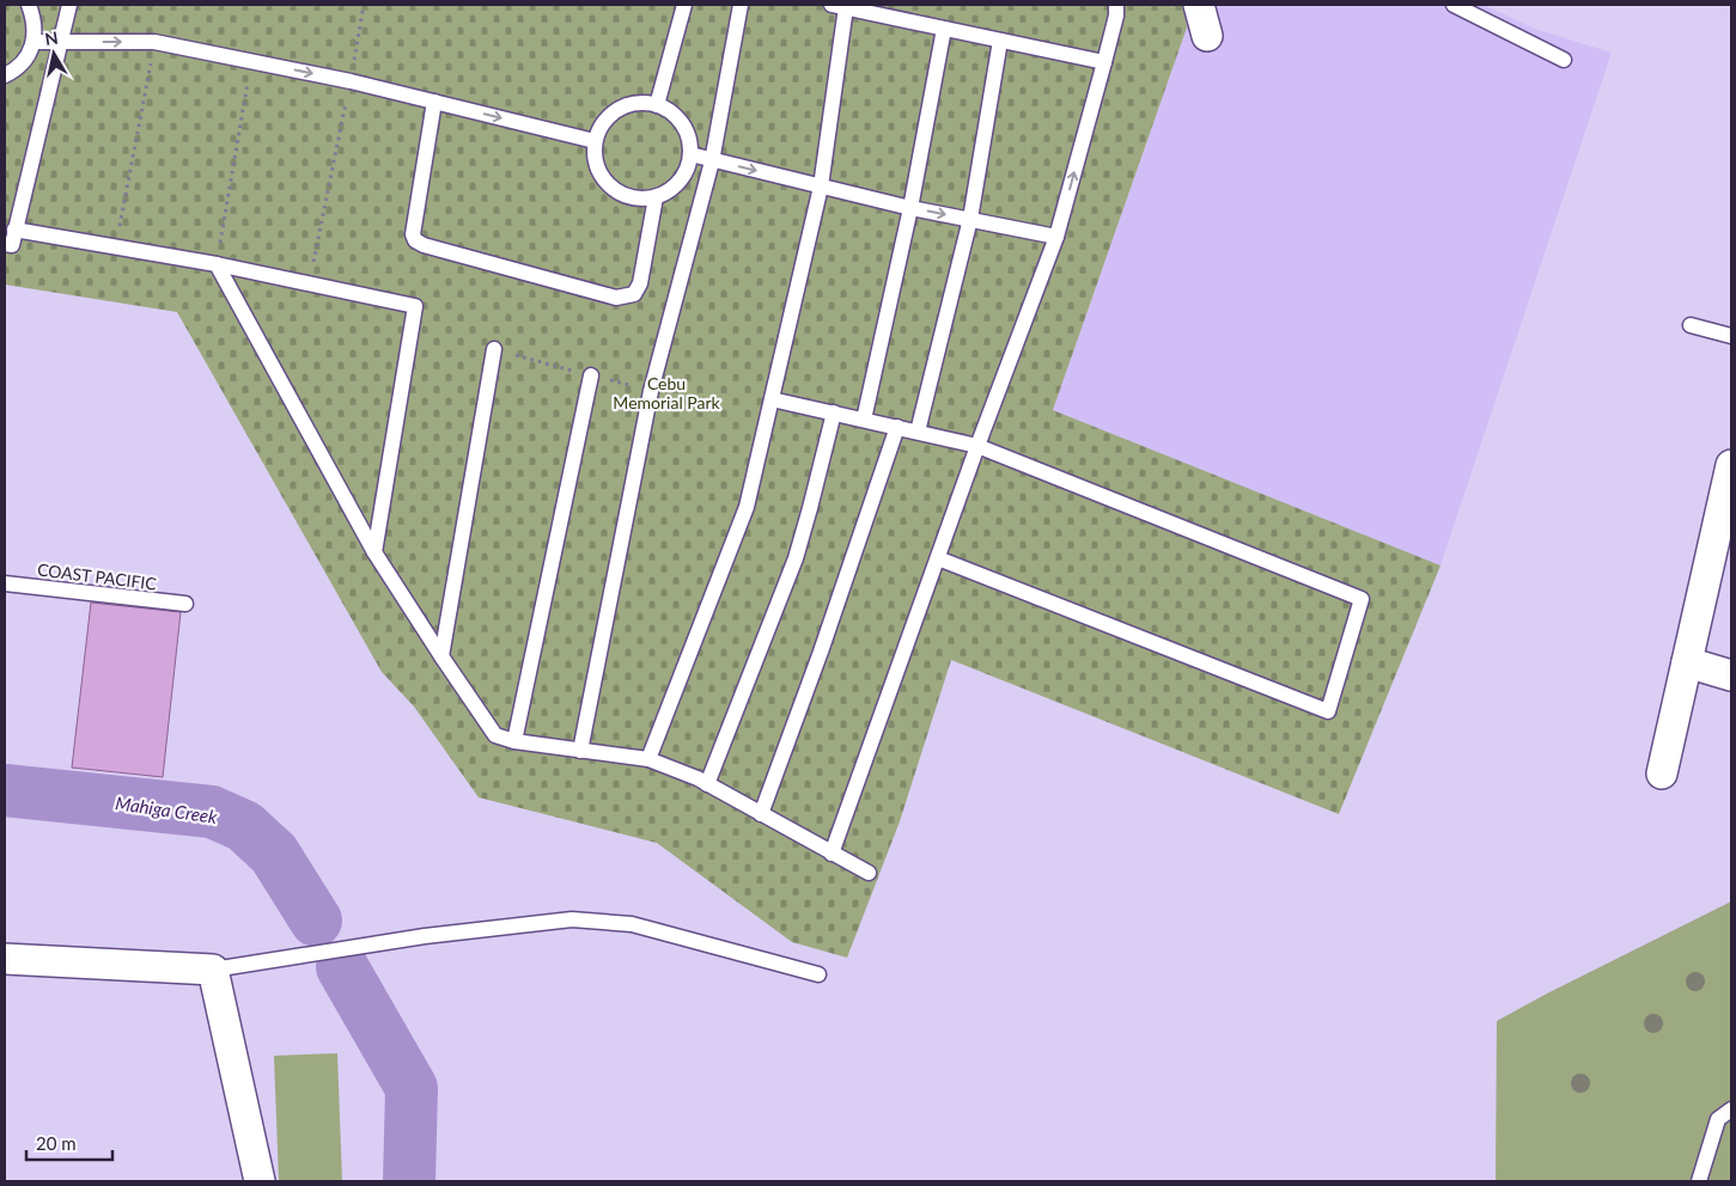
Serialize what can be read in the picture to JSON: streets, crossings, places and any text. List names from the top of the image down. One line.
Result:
{"streets":{"lane":["COAST PACIFIC"]},"water":["Mahiga Creek"],"parks":["Cebu Memorial Park"],"scale_bar":"20 m","north":"top"}
